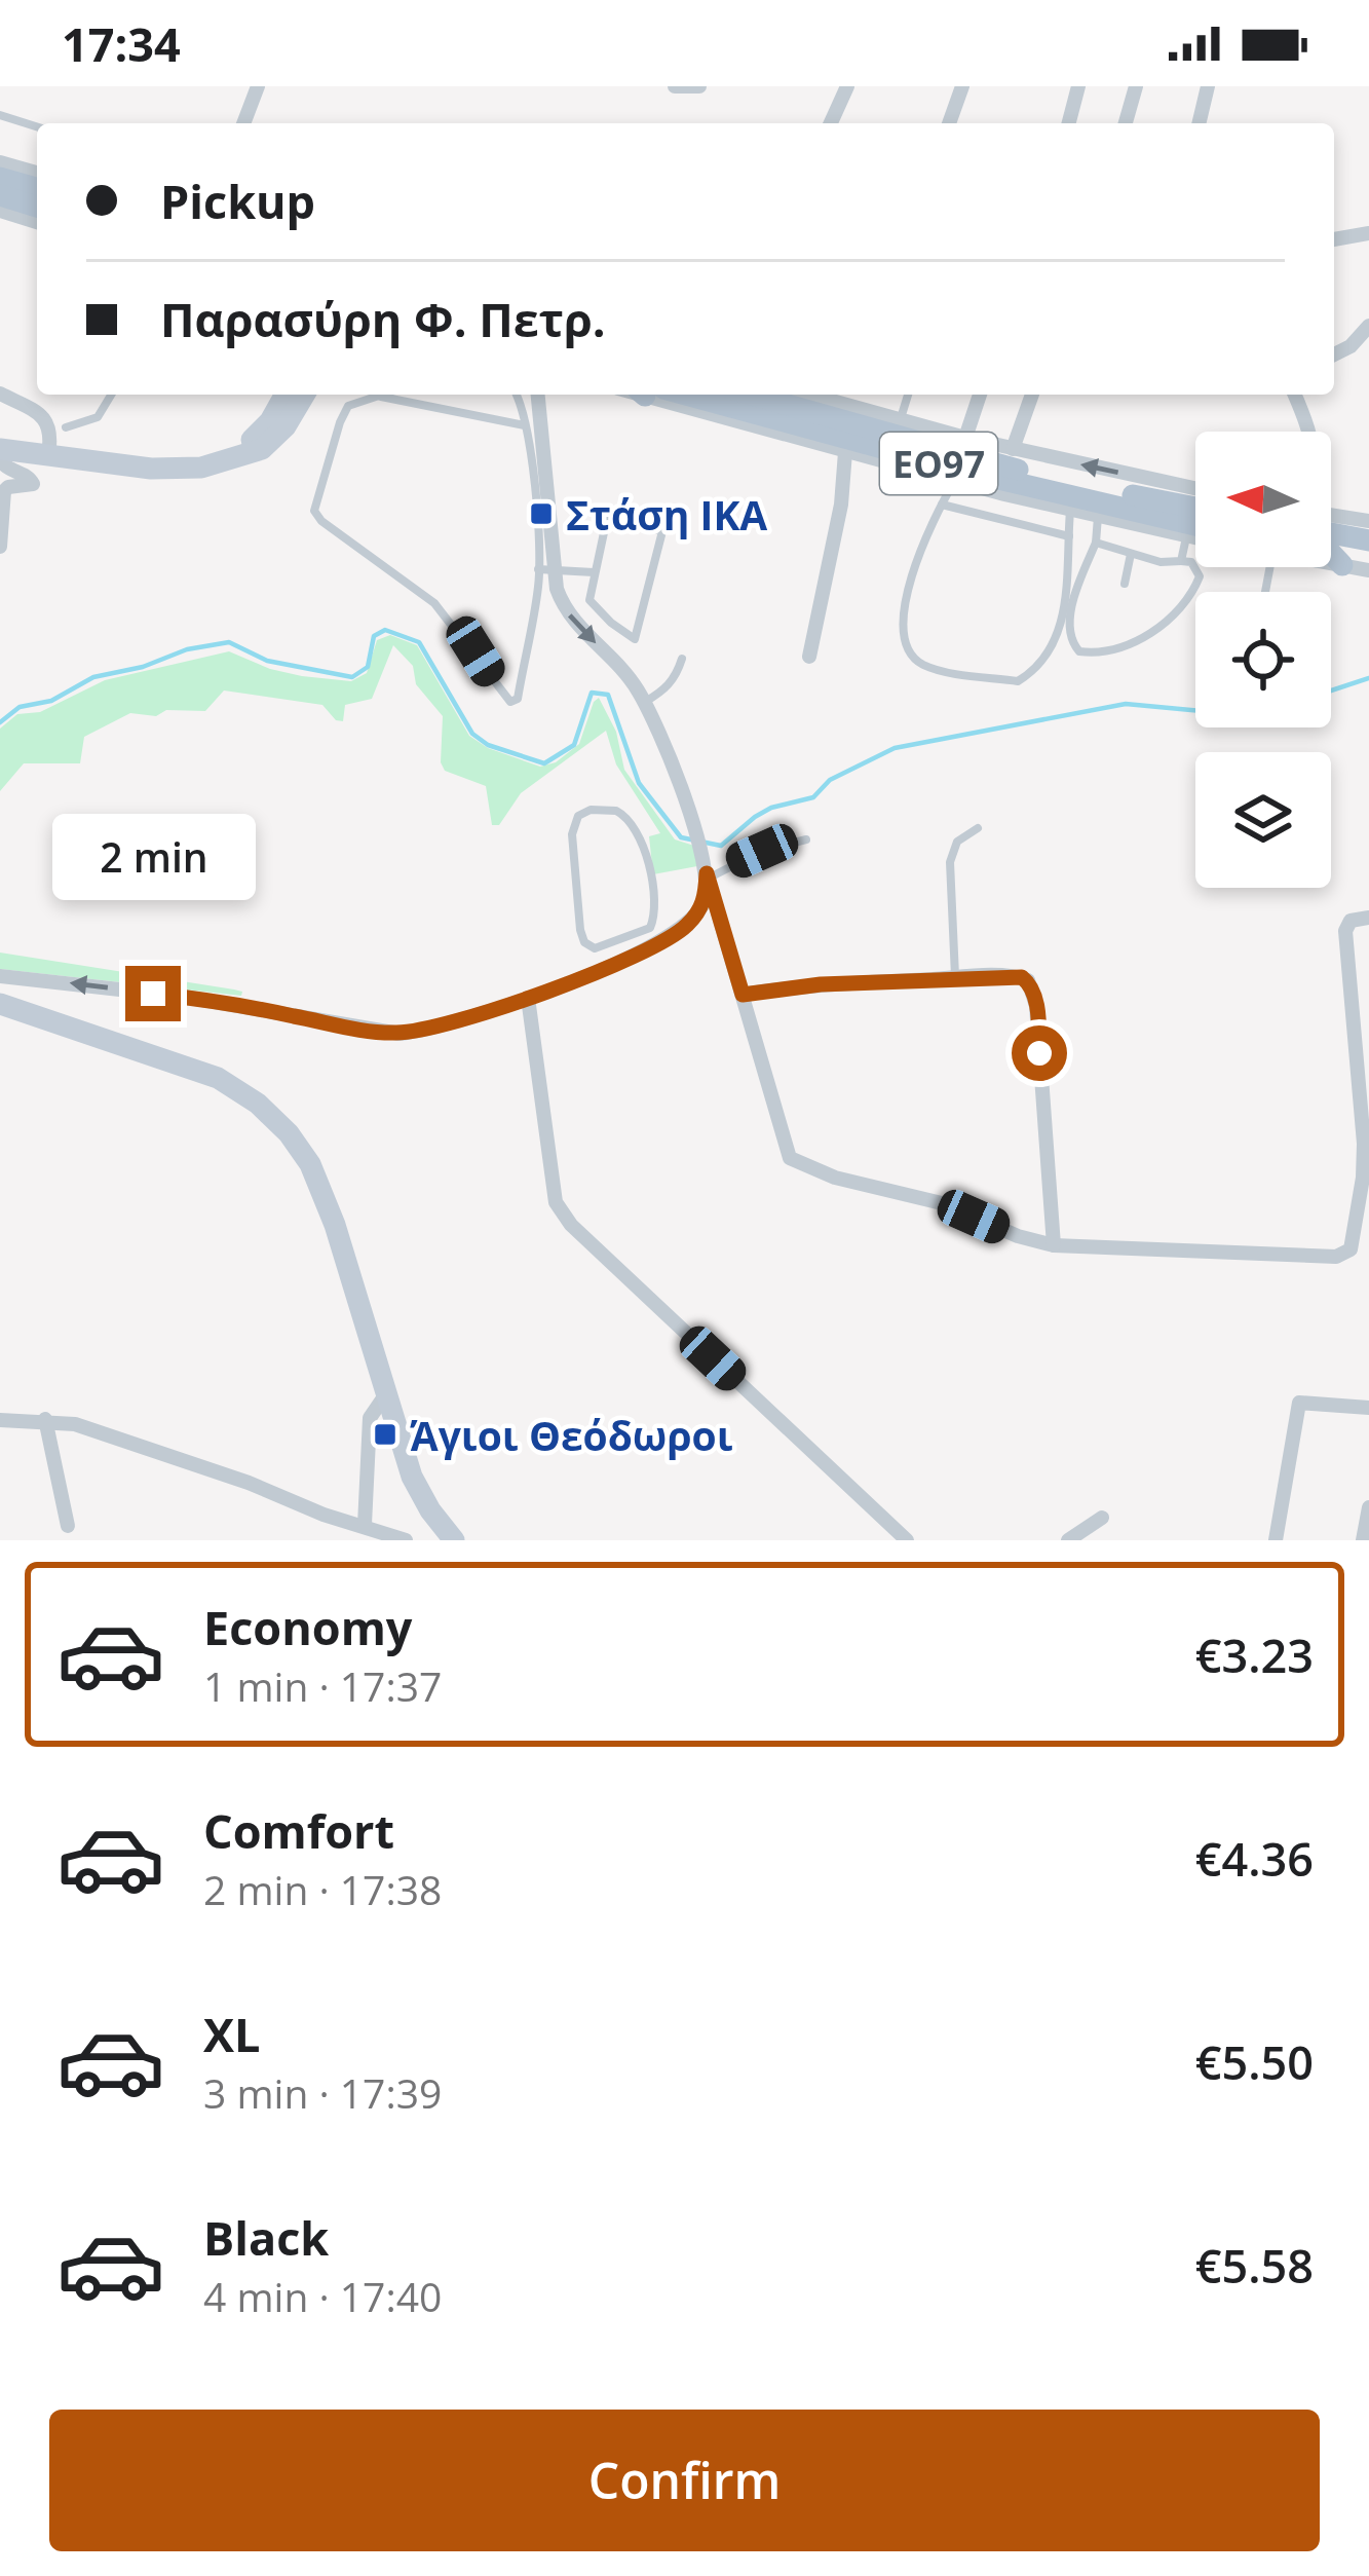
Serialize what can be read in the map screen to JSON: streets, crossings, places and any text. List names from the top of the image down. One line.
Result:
{"streets":{"main road":["ΕΟ97"]},"places":{"transit":["Στάση ΙΚΑ","Άγιοι Θεόδωροι"]},"north":"left","page":{"status":"17:34","banner":["Pickup","Παρασύρη Φ. Πετρ."],"bubble":"2 min","list":[{"name":"Economy","note":"1 min · 17:37","value":"€3.23"},{"name":"Comfort","note":"2 min · 17:38","value":"€4.36"},{"name":"XL","note":"3 min · 17:39","value":"€5.50"},{"name":"Black","note":"4 min · 17:40","value":"€5.58"}],"buttons":"Confirm"}}
